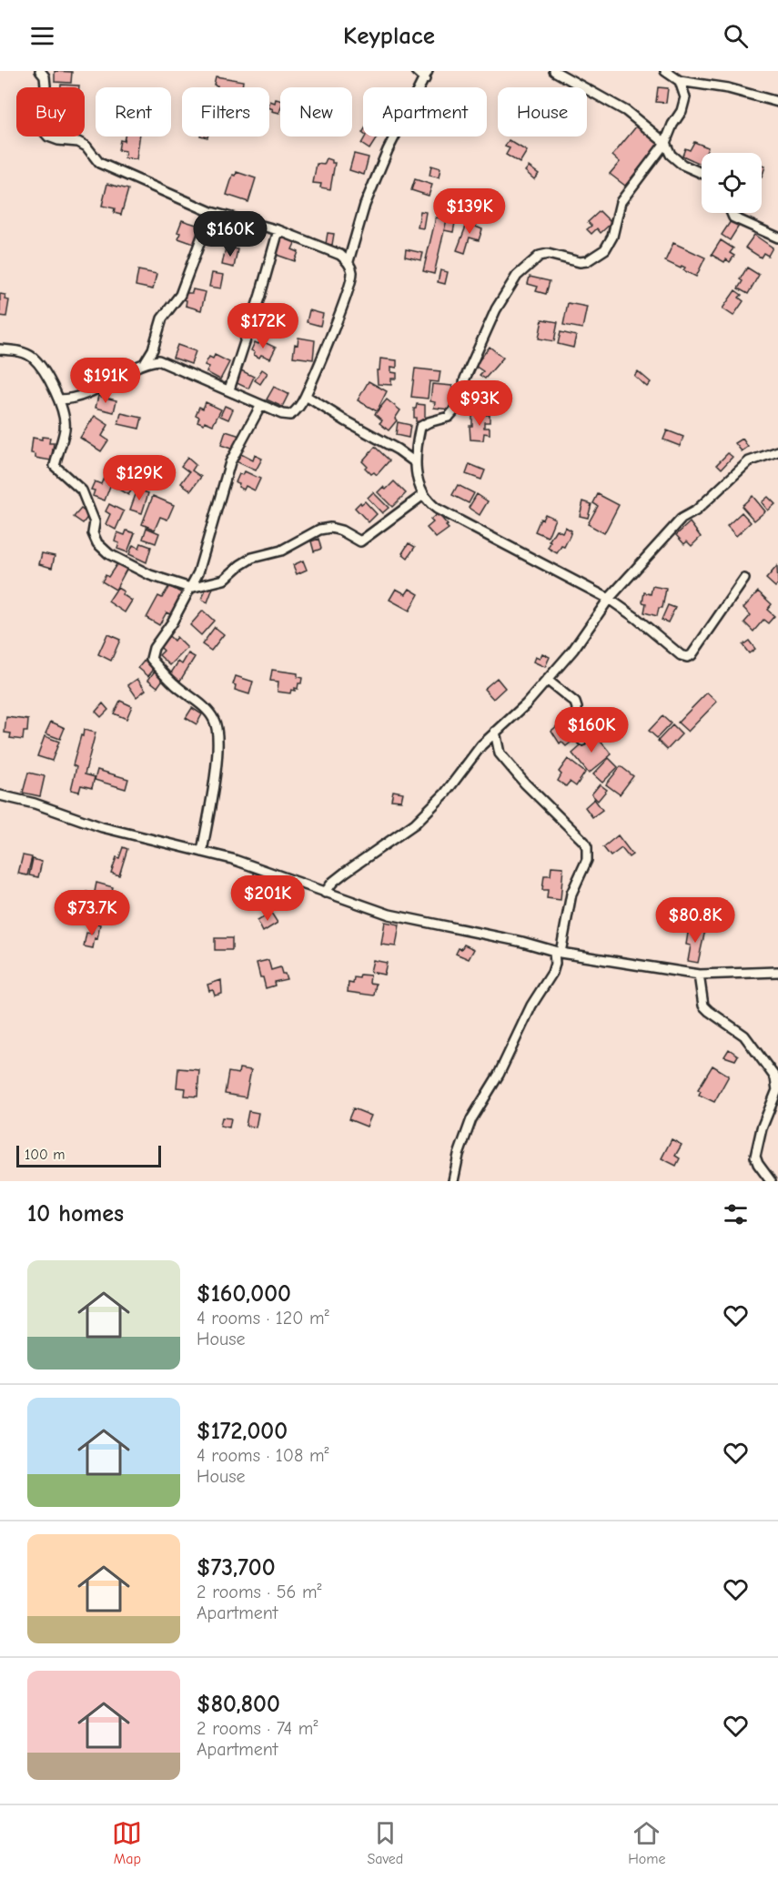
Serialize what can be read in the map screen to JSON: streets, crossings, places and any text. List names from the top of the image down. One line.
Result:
{"scale_bar":"100 m","page":{"header":"Keyplace","chip":["Buy","Rent","Filters","New","Apartment","House"],"price":["$139K","$160K","$172K","$191K","$93K","$129K","$160K","$201K","$73.7K","$80.8K"],"scale":"100 m","heading":"10 homes","list":[{"name":"$160,000","note":"4 rooms · 120 m² · House"},{"name":"$172,000","note":"4 rooms · 108 m² · House"},{"name":"$73,700","note":"2 rooms · 56 m² · Apartment"},{"name":"$80,800","note":"2 rooms · 74 m² · Apartment"}],"tabs":["Map","Saved","Home"]}}
